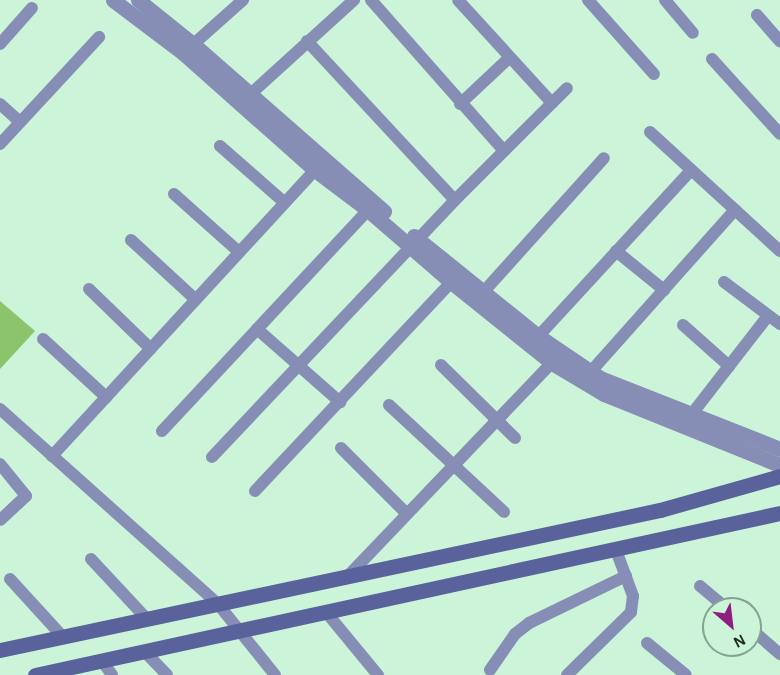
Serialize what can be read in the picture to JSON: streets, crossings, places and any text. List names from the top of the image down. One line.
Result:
{"north":"bottom right"}
